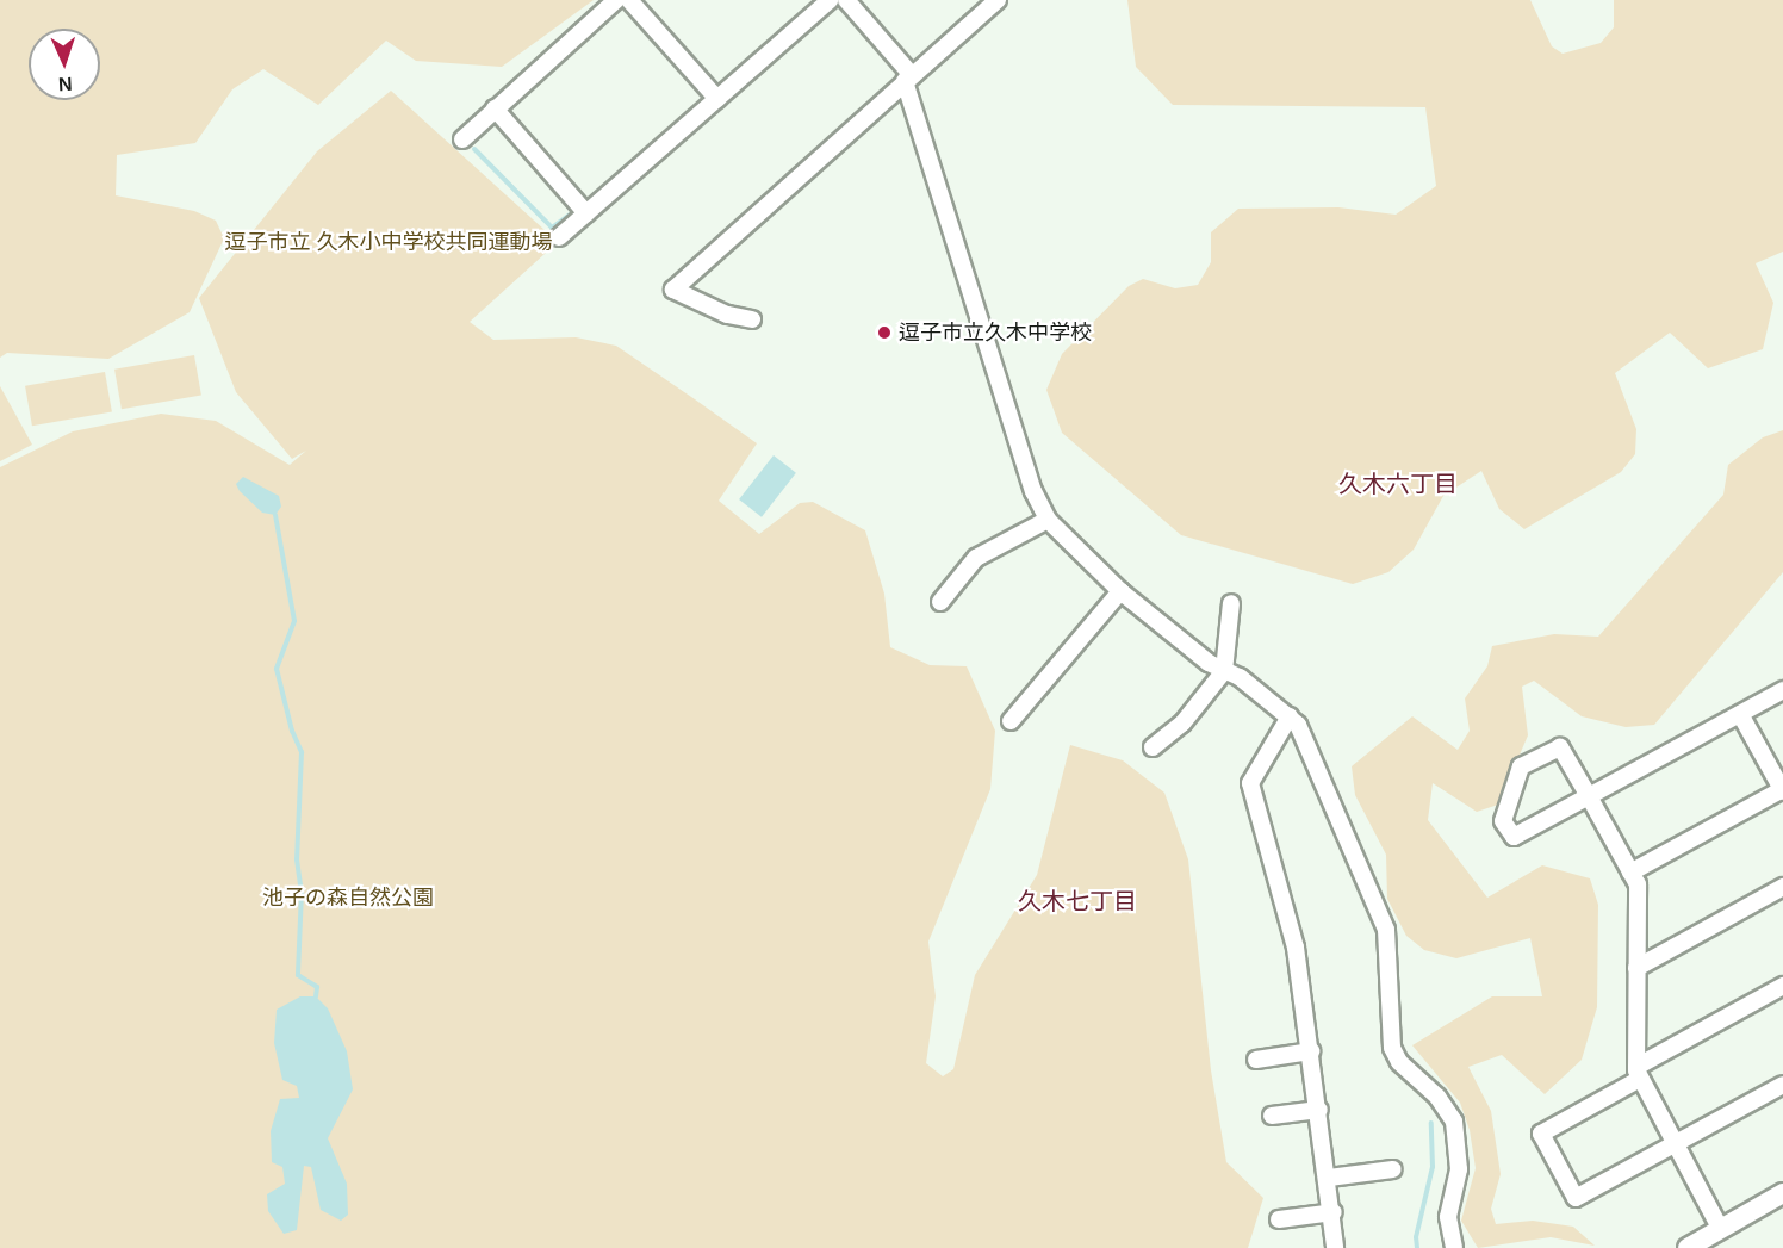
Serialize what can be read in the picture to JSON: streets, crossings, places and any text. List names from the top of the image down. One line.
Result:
{"districts":["久木六丁目","久木七丁目"],"parks":["逗子市立 久木小中学校共同運動場","池子の森自然公園"],"places":["逗子市立久木中学校"],"north":"bottom"}
